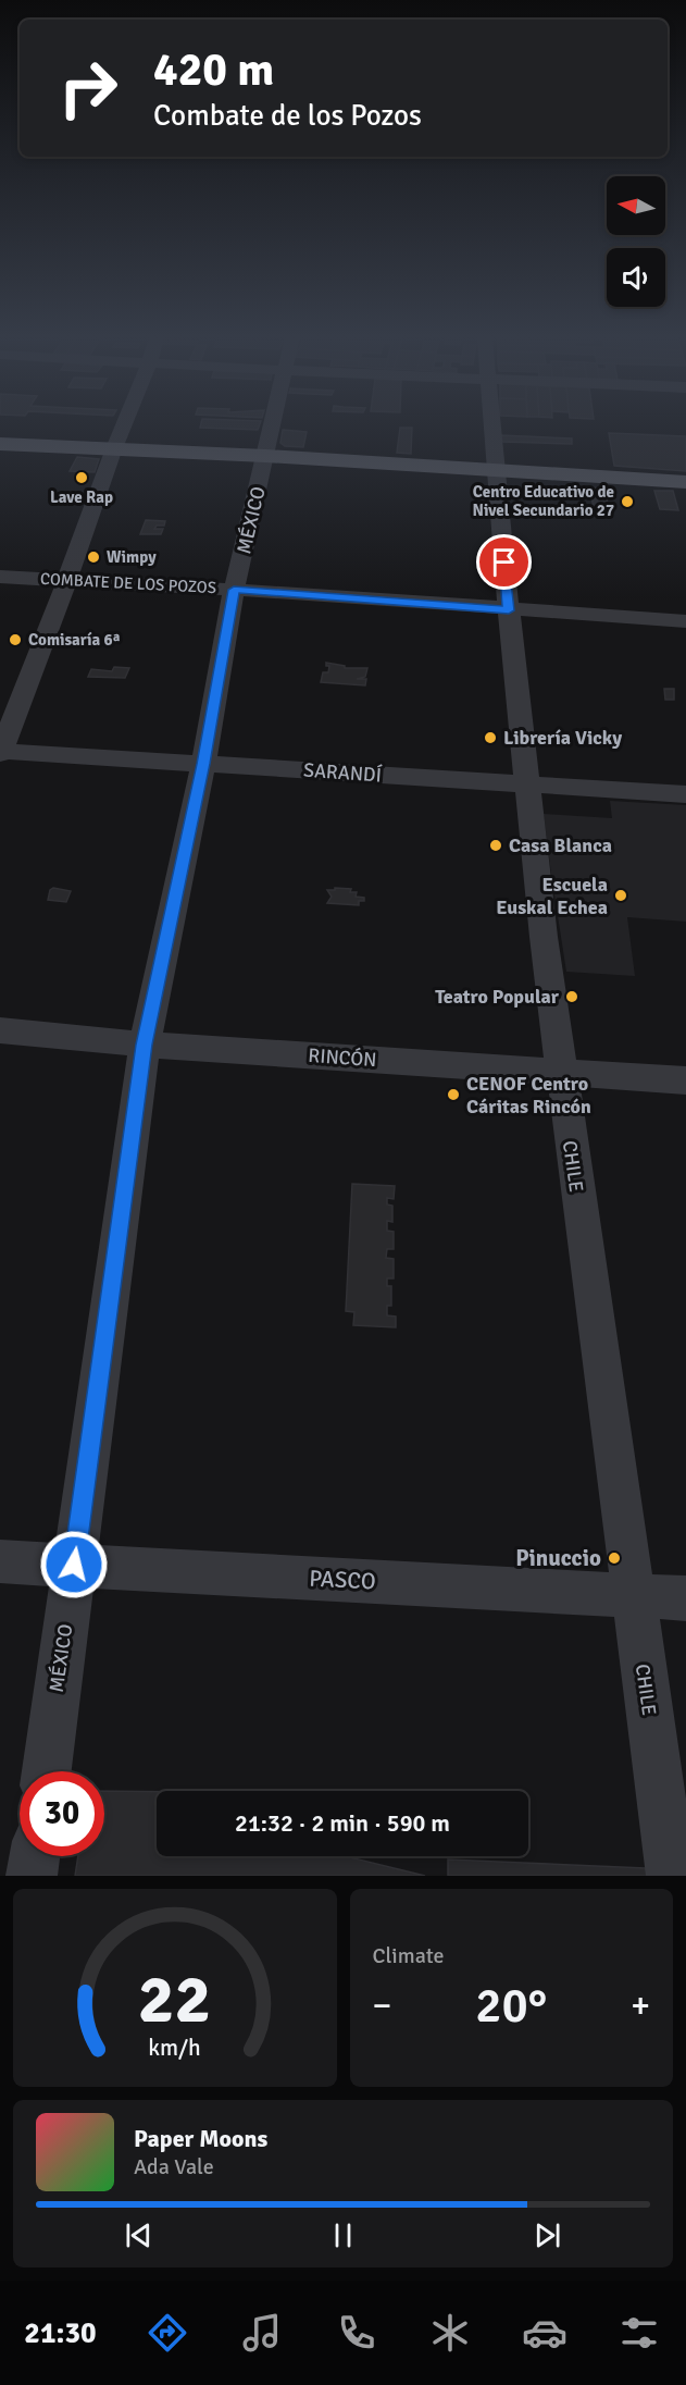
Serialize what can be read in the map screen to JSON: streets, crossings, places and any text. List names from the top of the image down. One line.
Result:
{"streets":{"street":["MÉXICO","COMBATE DE LOS POZOS","SARANDÍ","RINCÓN","CHILE","PASCO"]},"crossings":[["MÉXICO","COMBATE DE LOS POZOS"],["MÉXICO","SARANDÍ"],["MÉXICO","RINCÓN"],["MÉXICO","PASCO"],["COMBATE DE LOS POZOS","CHILE"],["SARANDÍ","CHILE"],["RINCÓN","CHILE"],["CHILE","PASCO"]],"places":["Lave Rap","Centro Educativo de Nivel Secundario 27","Wimpy","Comisaría 6ª","Librería Vicky","Casa Blanca","Escuela Euskal Echea","Teatro Popular","CENOF Centro Cáritas Rincón","Pinuccio"],"north":"left","page":{"turn":["420 m","Combate de los Pozos"],"limit":"30","trip":"21:32 · 2 min · 590 m","tile":"Climate","heat":["−","20°","+"],"song":["Paper Moons","Ada Vale"],"tabs":"21:30","gauge":["22","km/h"]}}
